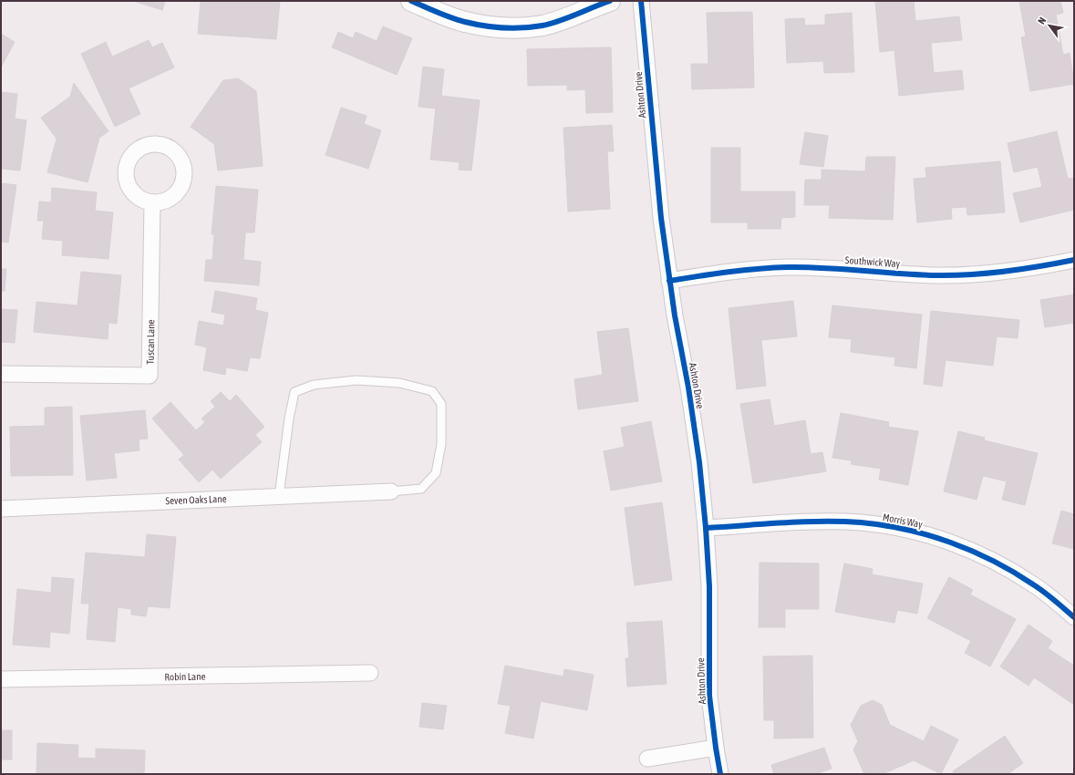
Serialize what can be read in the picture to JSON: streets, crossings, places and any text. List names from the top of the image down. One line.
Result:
{"streets":{"street":["Ashton Drive","Southwick Way","Tuscan Lane","Seven Oaks Lane","Morris Way","Robin Lane"]},"crossings":[["Ashton Drive","Southwick Way"],["Ashton Drive","Morris Way"]],"north":"top left"}
